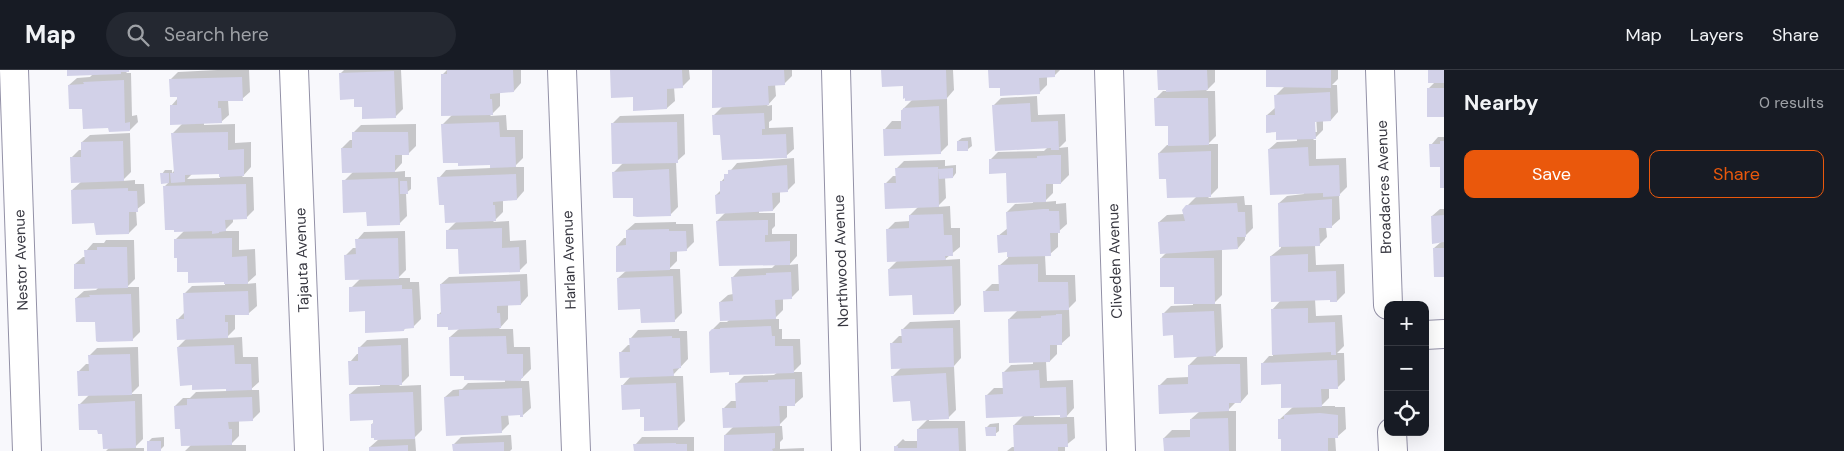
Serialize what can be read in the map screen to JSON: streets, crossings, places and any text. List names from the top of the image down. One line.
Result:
{"streets":{"street":["Broadacres Avenue","Nestor Avenue","Tajauta Avenue","Harlan Avenue","Northwood Avenue","Cliveden Avenue"]},"page":{"header":"Map","search":"Search here","nav":["Map","Layers","Share"],"heading":["Nearby","0 results"],"buttons":["Save","Share"],"map_buttons":["+","−"]}}
